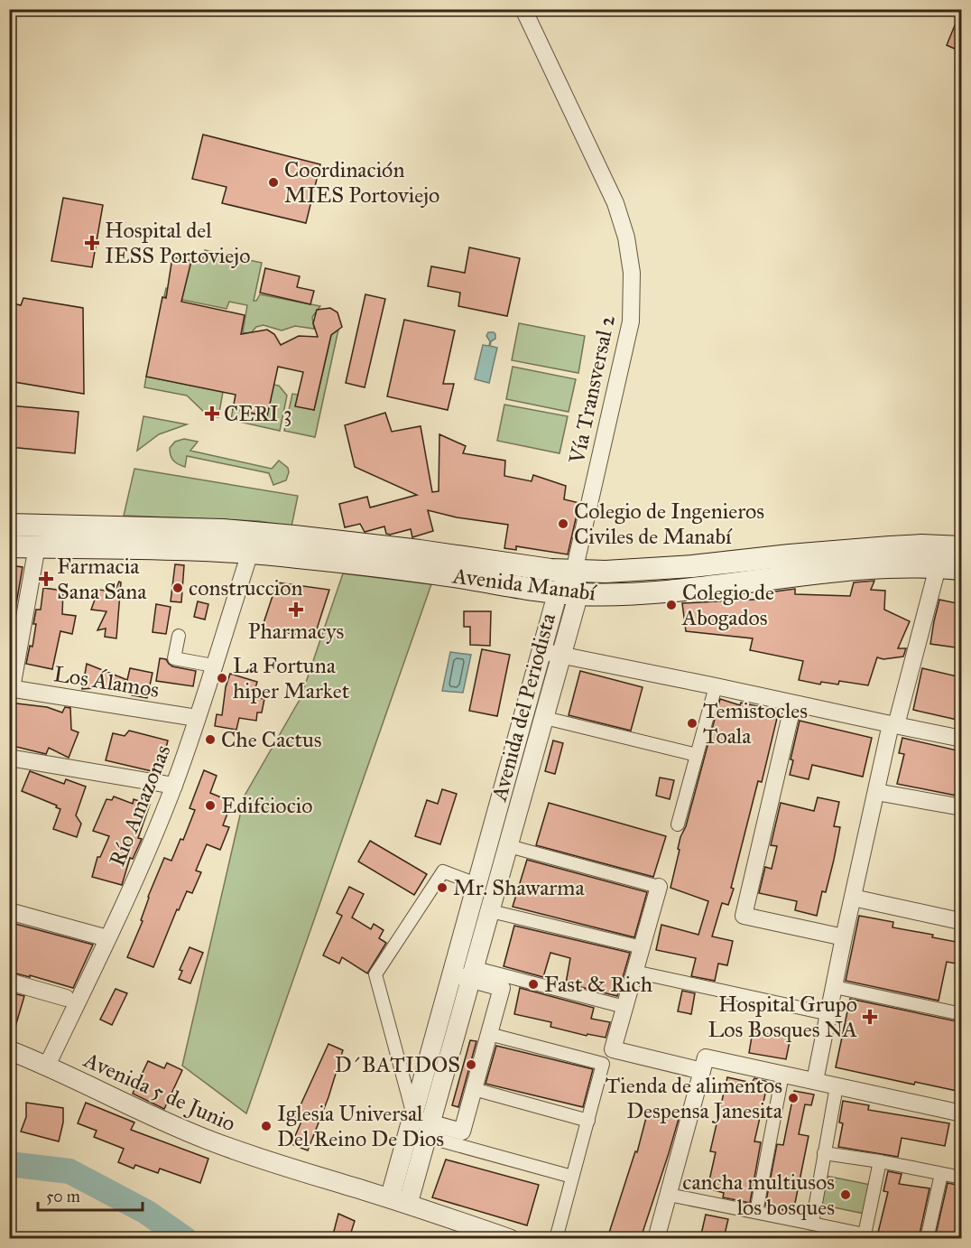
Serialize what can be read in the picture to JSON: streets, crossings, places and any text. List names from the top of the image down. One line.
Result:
{"streets":{"main road":["Avenida Manabí"],"street":["Vía Transversal 2","Los Álamos","Avenida del Periodista","Río Amazonas","Avenida 5 de Junio"]},"crossings":[["Vía Transversal 2","Avenida Manabí"],["Vía Transversal 2","Avenida del Periodista"],["Avenida Manabí","Avenida del Periodista"],["Avenida Manabí","Río Amazonas"],["Los Álamos","Río Amazonas"],["Avenida del Periodista","Avenida 5 de Junio"],["Río Amazonas","Avenida 5 de Junio"]],"places":{"other":["Coordinación MIES Portoviejo","Colegio de Ingenieros Civiles de Manabí","construccion","Colegio de Abogados","La Fortuna hiper Market","Temistocles Toala","Che Cactus","Edifciocio","Mr. Shawarma","Fast & Rich","D´BATIDOS","Tienda de alimentos Despensa Janesita","Iglesia Universal Del Reino De Dios","cancha multiusos los bosques"],"health":["Hospital del IESS Portoviejo","CERI 3","Farmacia Sana Sana","Pharmacys","Hospital Grupo Los Bosques NA"]},"scale_bar":"50 m"}
